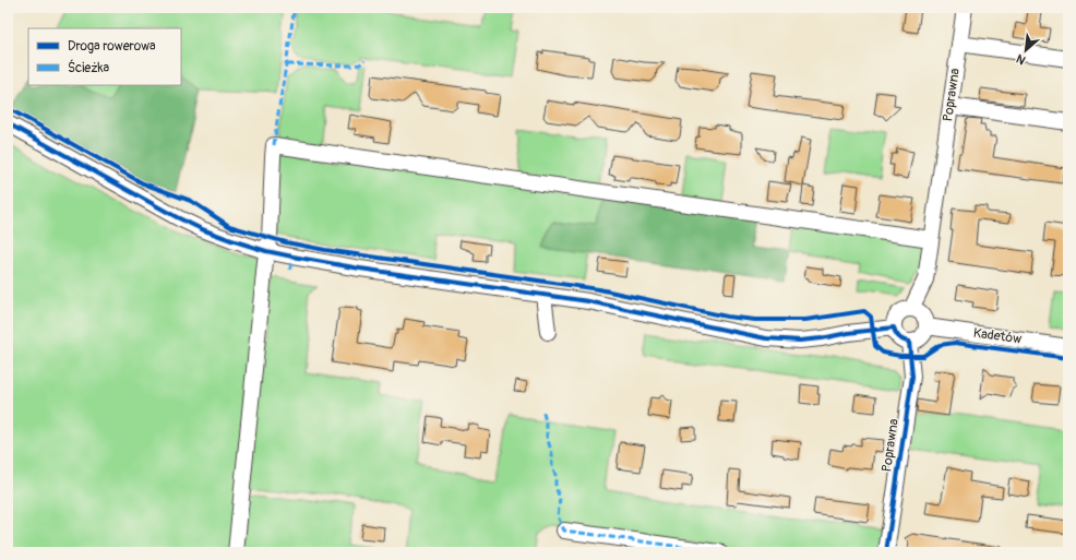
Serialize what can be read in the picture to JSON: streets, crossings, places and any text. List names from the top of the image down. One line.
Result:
{"streets":{"street":["Poprawna","Kadetów"]},"crossings":[["Poprawna","Kadetów"]],"legend":["Droga rowerowa","Ścieżka"],"north":"bottom left"}
